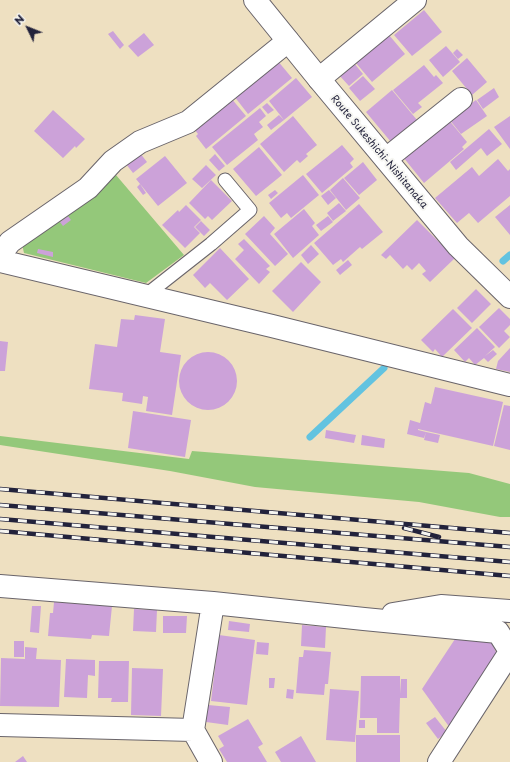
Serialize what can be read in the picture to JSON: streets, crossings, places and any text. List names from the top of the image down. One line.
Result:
{"streets":{"street":["Route Sukeshichi-Nishitanaka"]},"north":"top left"}
